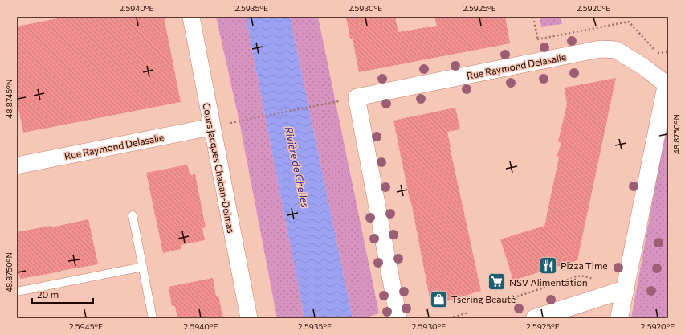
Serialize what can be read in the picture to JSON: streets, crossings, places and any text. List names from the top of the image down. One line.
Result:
{"streets":{"street":["Rue Raymond Delasalle","Cours Jacques Chaban-Delmas"]},"crossings":[["Rue Raymond Delasalle","Cours Jacques Chaban-Delmas"]],"water":["Rivière de Chelles"],"places":{"restaurant":["Pizza Time"],"supermarket":["NSV Alimentation"],"shop":["Tsering Beautè"]},"scale_bar":"20 m","coordinates":["2.5940°E","2.5935°E","2.5930°E","2.5925°E","2.5920°E","48.8745°N","48.8750°N","2.5945°E"]}
